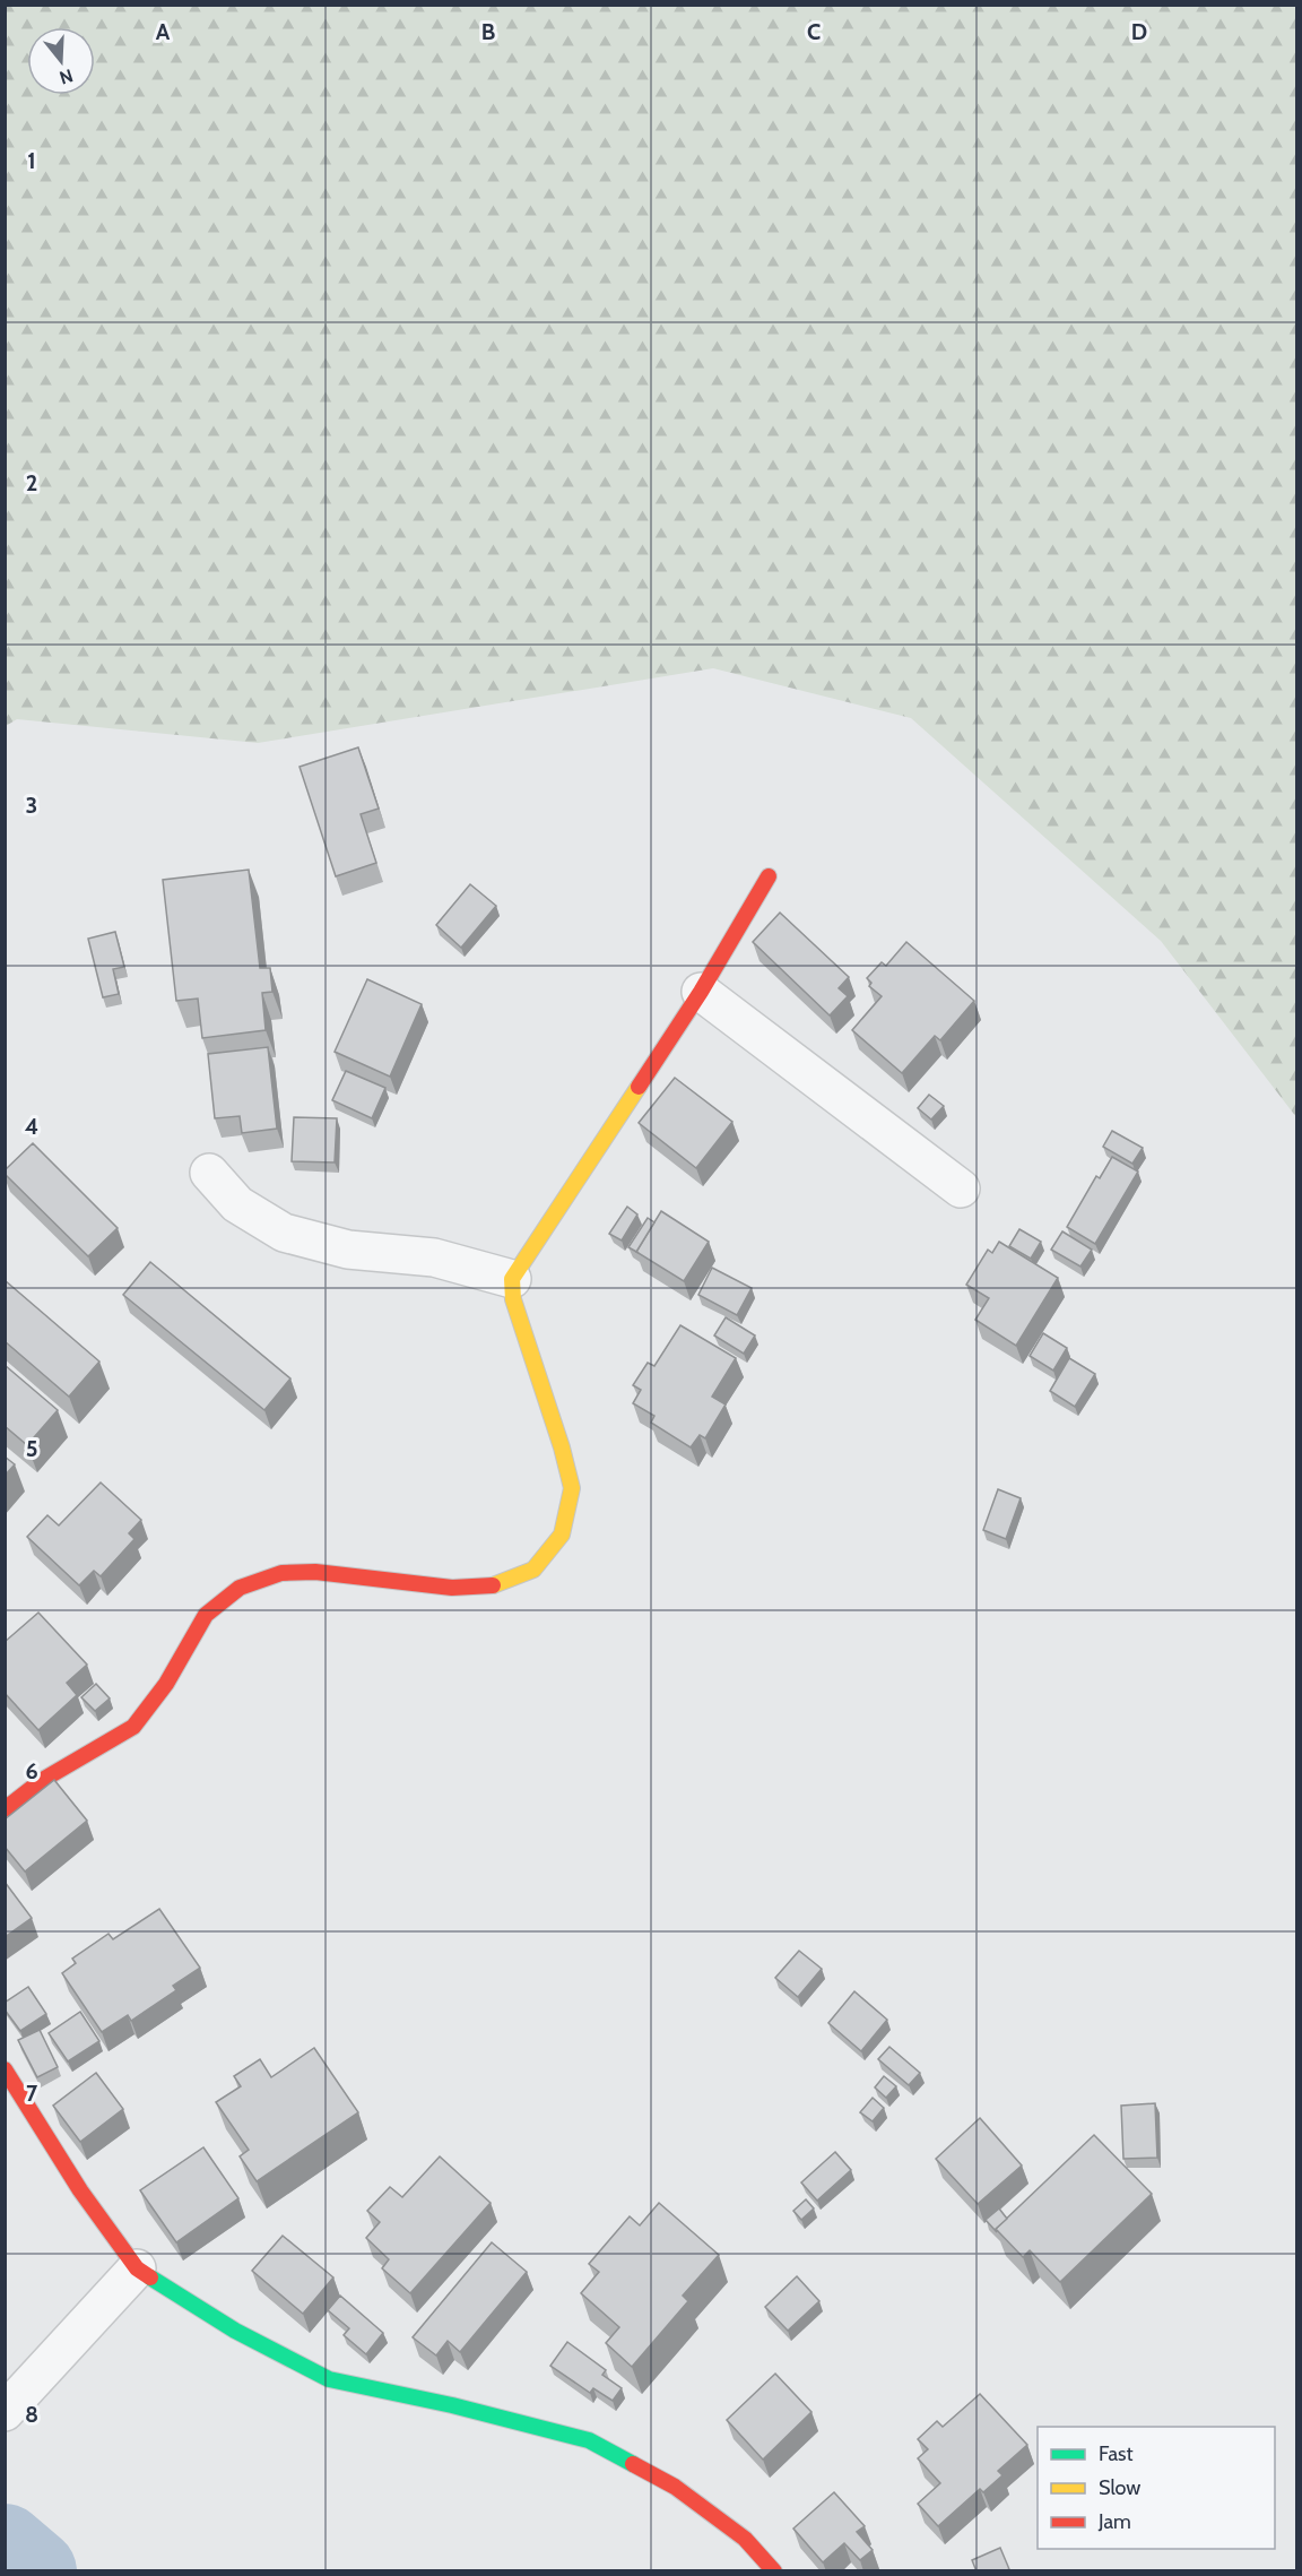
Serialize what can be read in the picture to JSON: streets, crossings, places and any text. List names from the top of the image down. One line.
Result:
{"legend":["Fast","Slow","Jam"],"north":"bottom","grid":{"columns":["A","B","C","D"],"rows":["1","2","3","4","5","6","7","8"]}}
